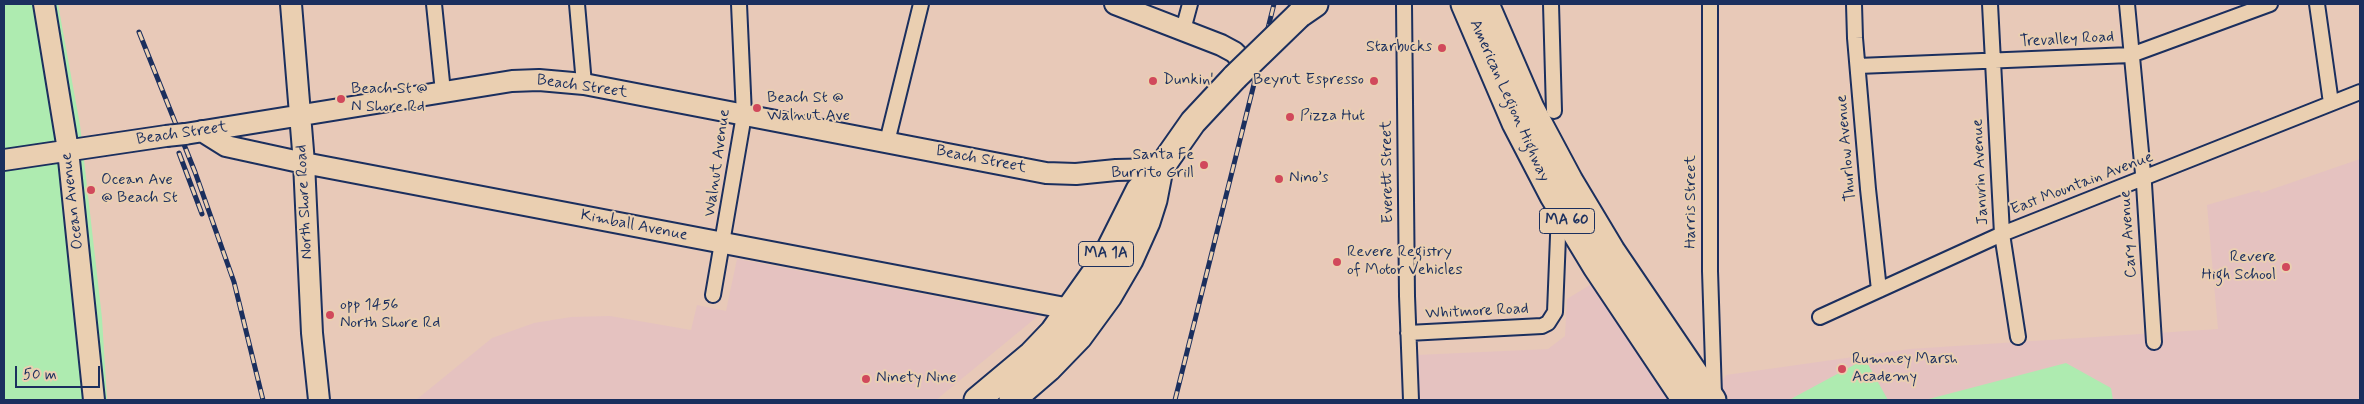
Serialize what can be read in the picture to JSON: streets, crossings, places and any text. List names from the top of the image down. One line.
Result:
{"streets":{"highway":["American Legion Highway","MA 60","MA 1A"],"main road":["Beach Street","Ocean Avenue","North Shore Road","Kimball Avenue"],"street":["Trevalley Road","Thurlow Avenue","Walnut Avenue","Everett Street","Janvrin Avenue","East Mountain Avenue","Harris Street","Cary Avenue","Whitmore Road"]},"crossings":[["Trevalley Road","Thurlow Avenue"],["Trevalley Road","Janvrin Avenue"],["Trevalley Road","Cary Avenue"],["Beach Street","Walnut Avenue"],["Beach Street","Ocean Avenue"],["Beach Street","North Shore Road"],["Beach Street","Kimball Avenue"],["Beach Street","MA 1A"],["American Legion Highway","Harris Street"],["American Legion Highway","Whitmore Road"],["Thurlow Avenue","East Mountain Avenue"],["Walnut Avenue","Kimball Avenue"],["Everett Street","Whitmore Road"],["Janvrin Avenue","East Mountain Avenue"],["East Mountain Avenue","Cary Avenue"],["North Shore Road","Kimball Avenue"],["Kimball Avenue","MA 1A"]],"places":["Starbucks","Dunkin'","Beyrut Espresso","Beach St @ N Shore Rd","Beach St @ Walnut Ave","Pizza Hut","Santa Fe Burrito Grill","Nino’s","Ocean Ave @ Beach St","Revere Registry of Motor Vehicles","Revere High School","opp 1456 North Shore Rd","Rumney Marsh Academy","Ninety Nine"],"scale_bar":"50 m"}
